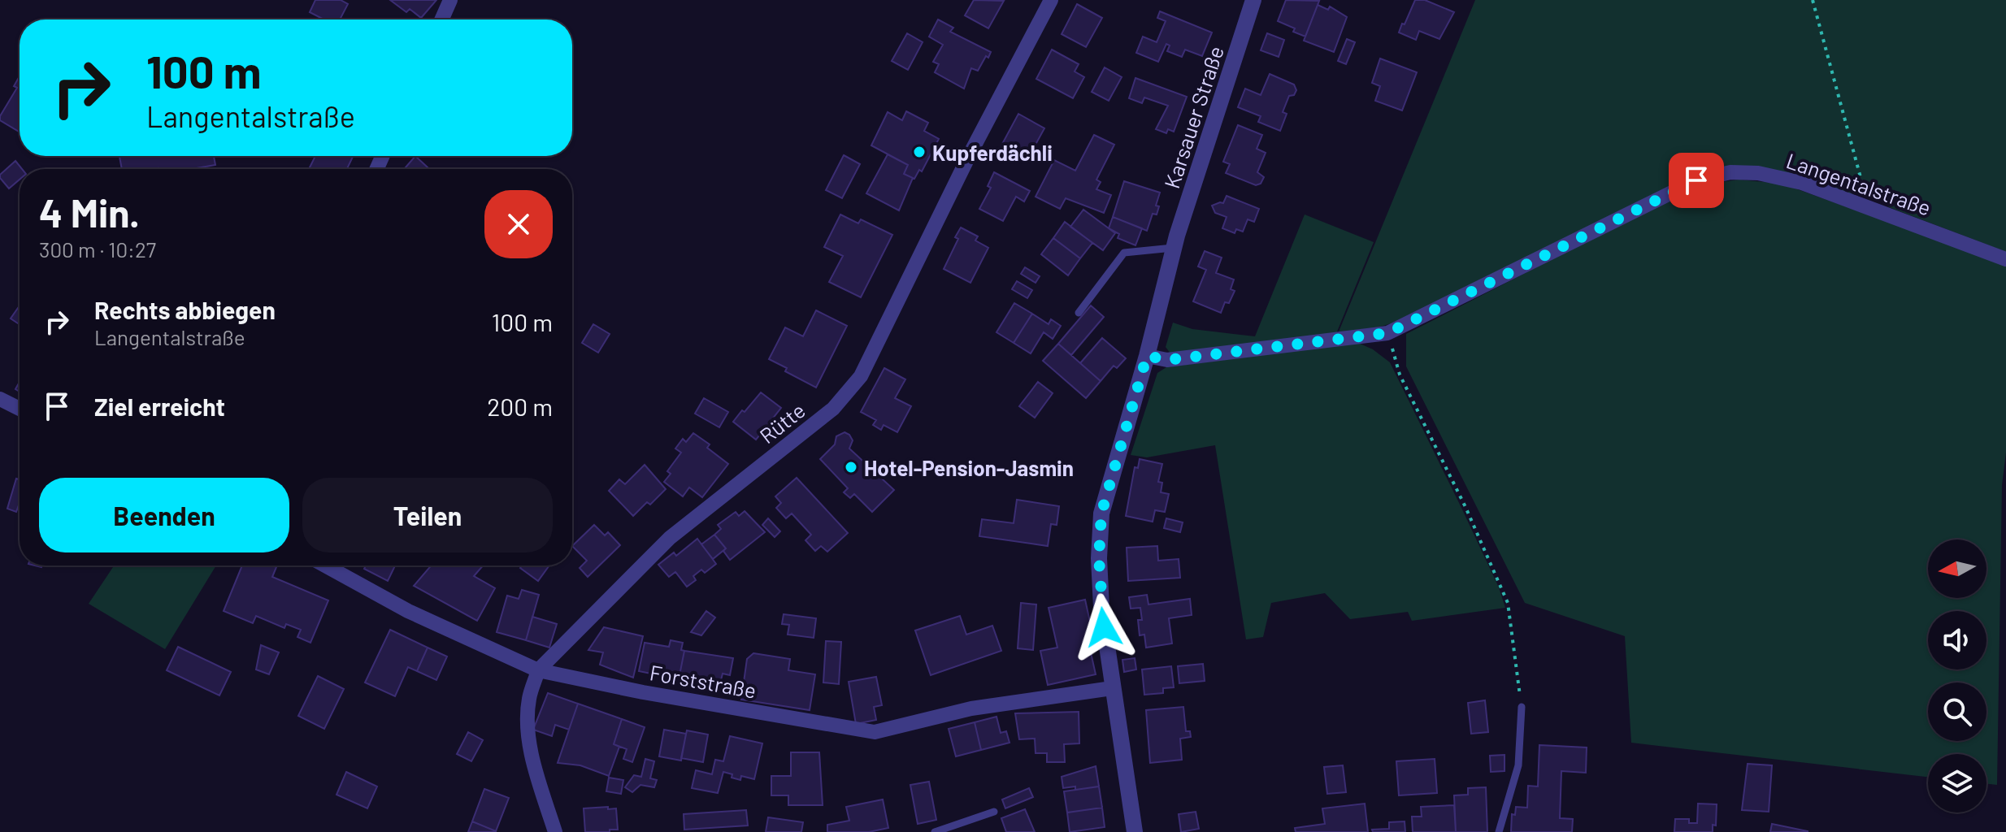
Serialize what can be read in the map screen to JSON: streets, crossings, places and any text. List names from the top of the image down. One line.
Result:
{"streets":{"street":["Karsauer Straße","Langentalstraße","Rütte","Forststraße"]},"crossings":[["Karsauer Straße","Langentalstraße"],["Karsauer Straße","Forststraße"],["Rütte","Forststraße"]],"places":["Kupferdächli","Hotel-Pension-Jasmin"],"north":"left","page":{"turn":["100 m","Langentalstraße"],"heading":["4 Min.","300 m · 10:27"],"list":[{"name":"Rechts abbiegen","note":"Langentalstraße","value":"100 m"},{"name":"Ziel erreicht","value":"200 m"}],"buttons":["Beenden","Teilen"]}}
